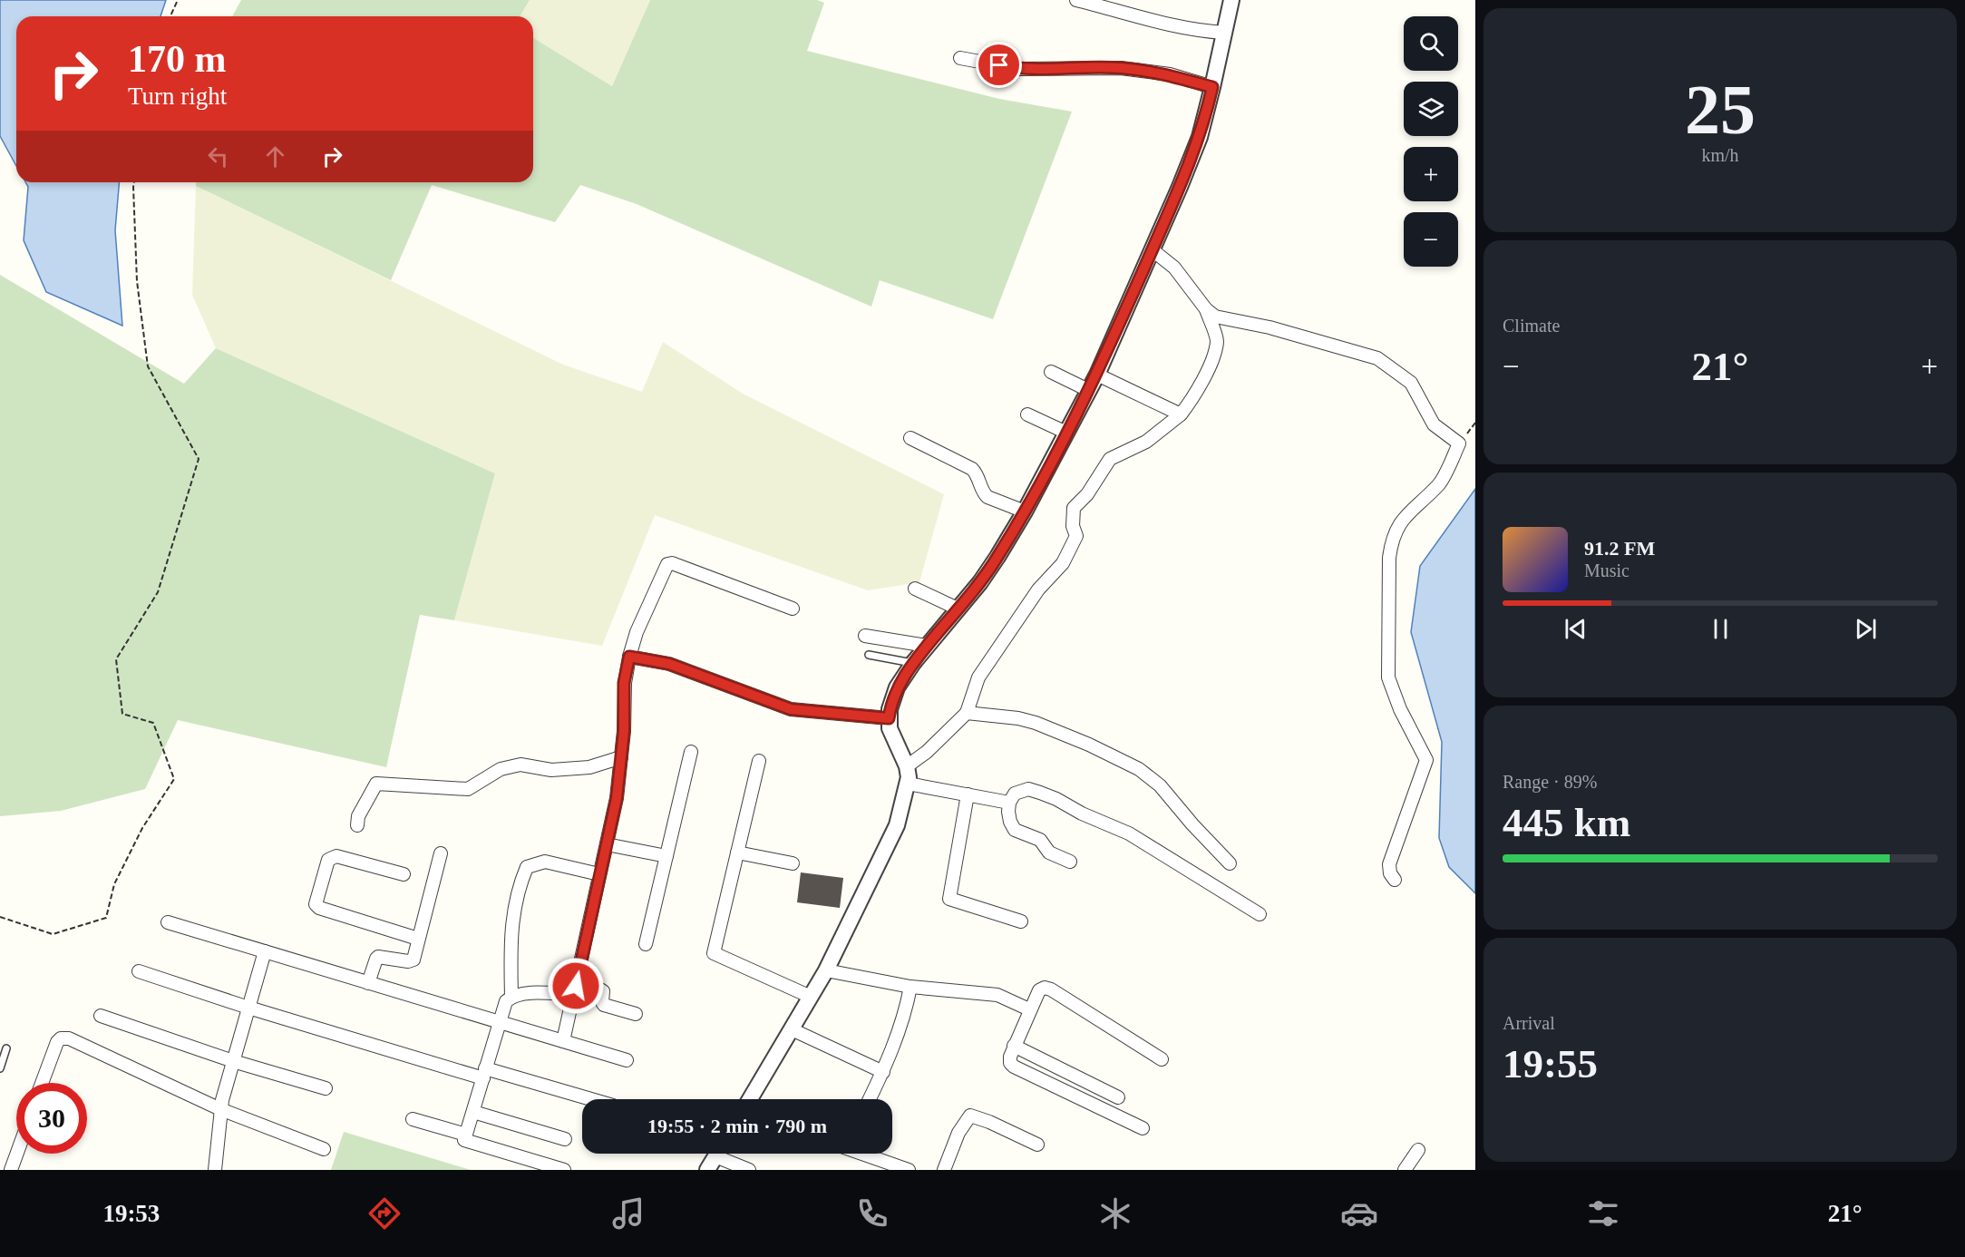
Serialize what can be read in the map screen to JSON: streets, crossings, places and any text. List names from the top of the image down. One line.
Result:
{"page":{"tile":[["25","km/h"],"Climate",["Range · 89%","445 km"],["Arrival","19:55"]],"map_buttons":["+","−"],"turn":["170 m","Turn right"],"heat":["−","21°","+"],"song":["91.2 FM","Music"],"limit":"30","trip":"19:55 · 2 min · 790 m","tabs":["19:53","21°"]}}
